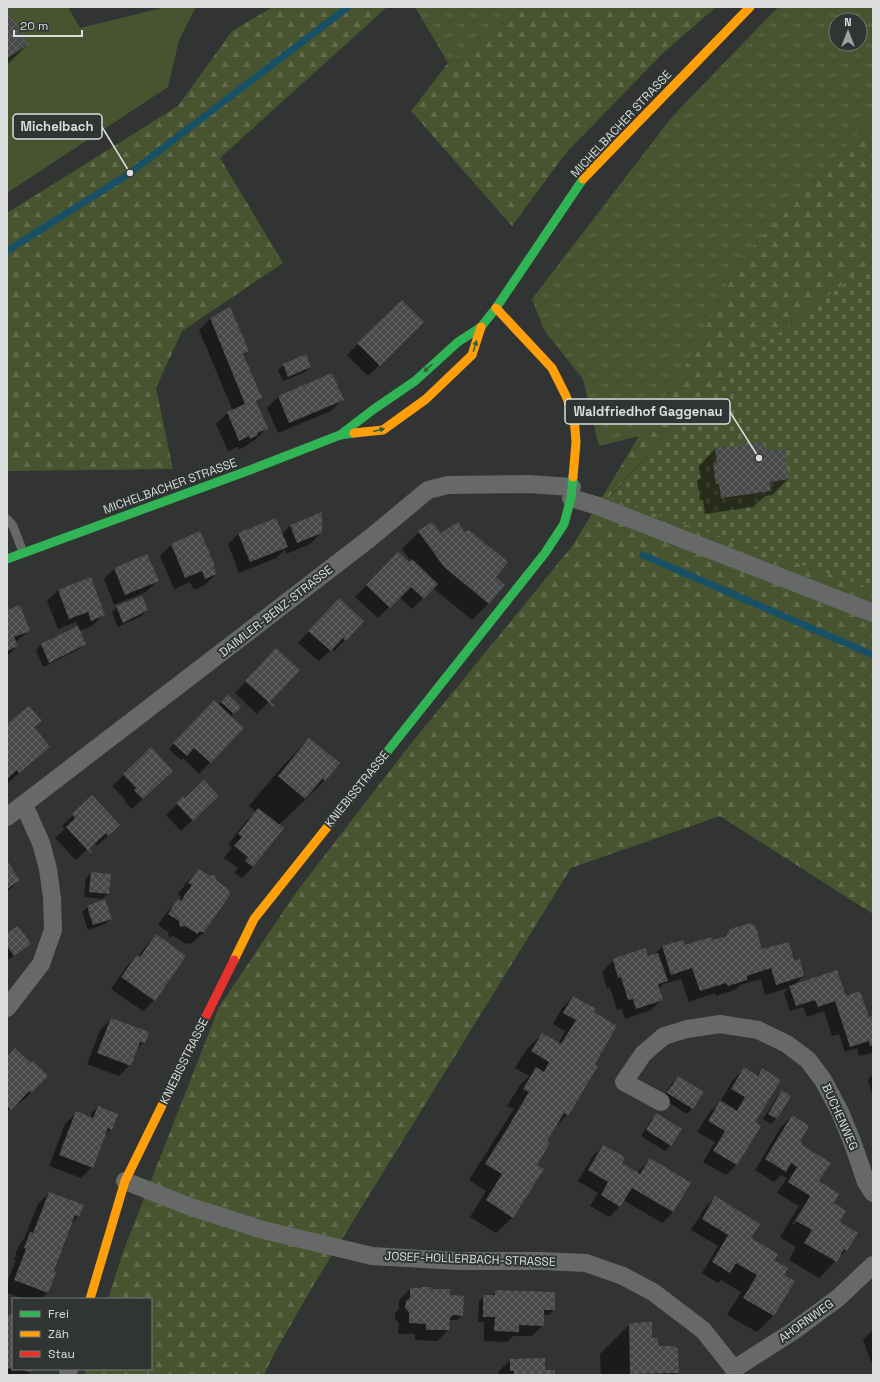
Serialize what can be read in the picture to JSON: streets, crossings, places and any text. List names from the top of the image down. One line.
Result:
{"streets":{"main road":["MICHELBACHER STRASSE","KNIEBISSTRASSE"],"street":["DAIMLER-BENZ-STRASSE","BUCHENWEG","JOSEF-HOLLERBACH-STRASSE","AHORNWEG"]},"crossings":[["MICHELBACHER STRASSE","KNIEBISSTRASSE"],["DAIMLER-BENZ-STRASSE","KNIEBISSTRASSE"],["KNIEBISSTRASSE","JOSEF-HOLLERBACH-STRASSE"],["JOSEF-HOLLERBACH-STRASSE","AHORNWEG"]],"places":["Michelbach","Waldfriedhof Gaggenau"],"legend":["Frei","Zäh","Stau"],"scale_bar":"20 m","north":"top"}
